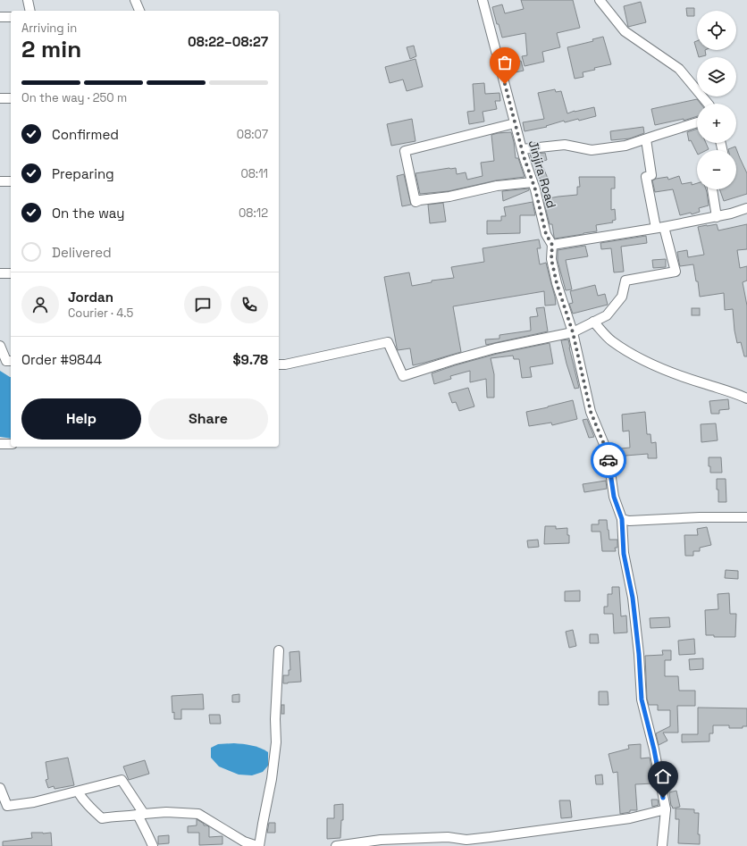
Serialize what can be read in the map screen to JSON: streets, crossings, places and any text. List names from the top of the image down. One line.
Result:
{"streets":{"street":["Jinjira Road"]},"page":{"map_buttons":["+","−"],"heading":["2 min","Arriving in","08:22–08:27"],"panel":["Jordan","Courier · 4.5","Order #9844","$9.78"],"bar":"On the way · 250 m","list":[["Confirmed","08:07"],["Preparing","08:11"],["On the way","08:12"],"Delivered"],"buttons":["Help","Share"]}}
